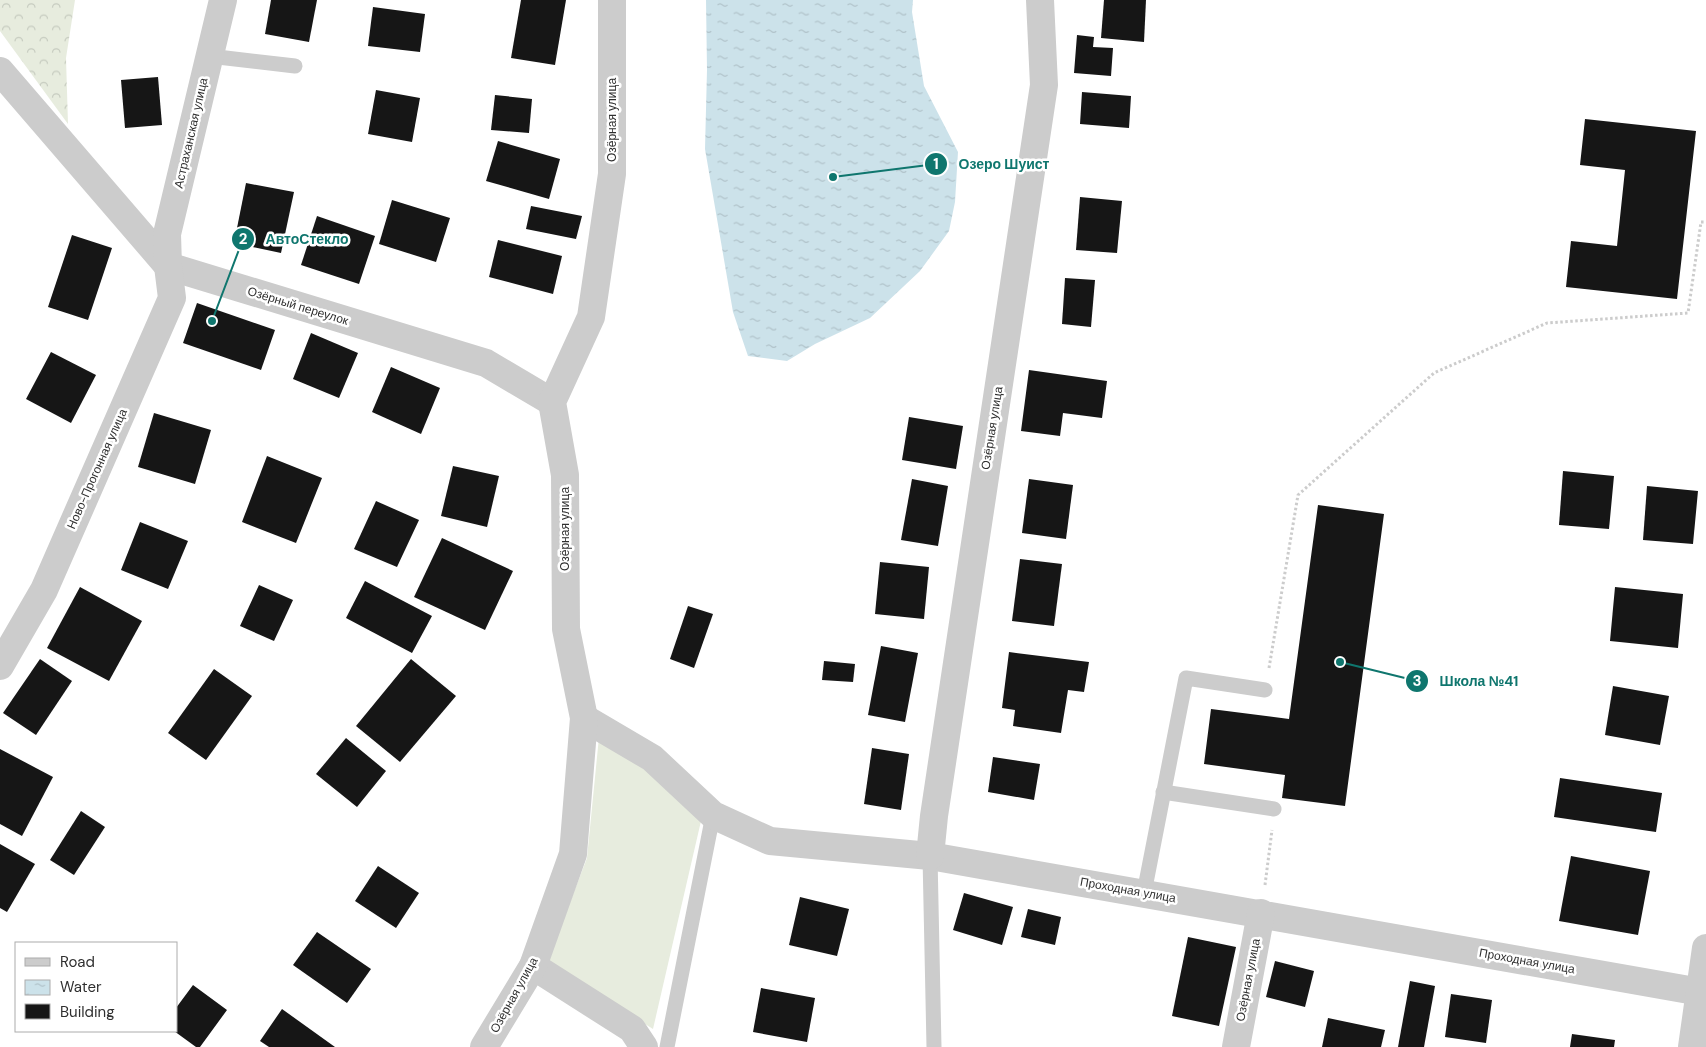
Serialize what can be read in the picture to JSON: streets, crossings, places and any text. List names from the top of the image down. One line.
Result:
{"streets":{"street":["Озёрная улица","Астраханская улица","Озёрный переулок","Ново-Прогонная улица","Проходная улица"]},"crossings":[["Озёрная улица","Озёрный переулок"],["Озёрная улица","Проходная улица"],["Астраханская улица","Озёрный переулок"],["Астраханская улица","Ново-Прогонная улица"],["Озёрный переулок","Ново-Прогонная улица"]],"places":["Озеро Шуист","АвтоСтекло","Школа №41"],"legend":["Road","Water","Building"]}
